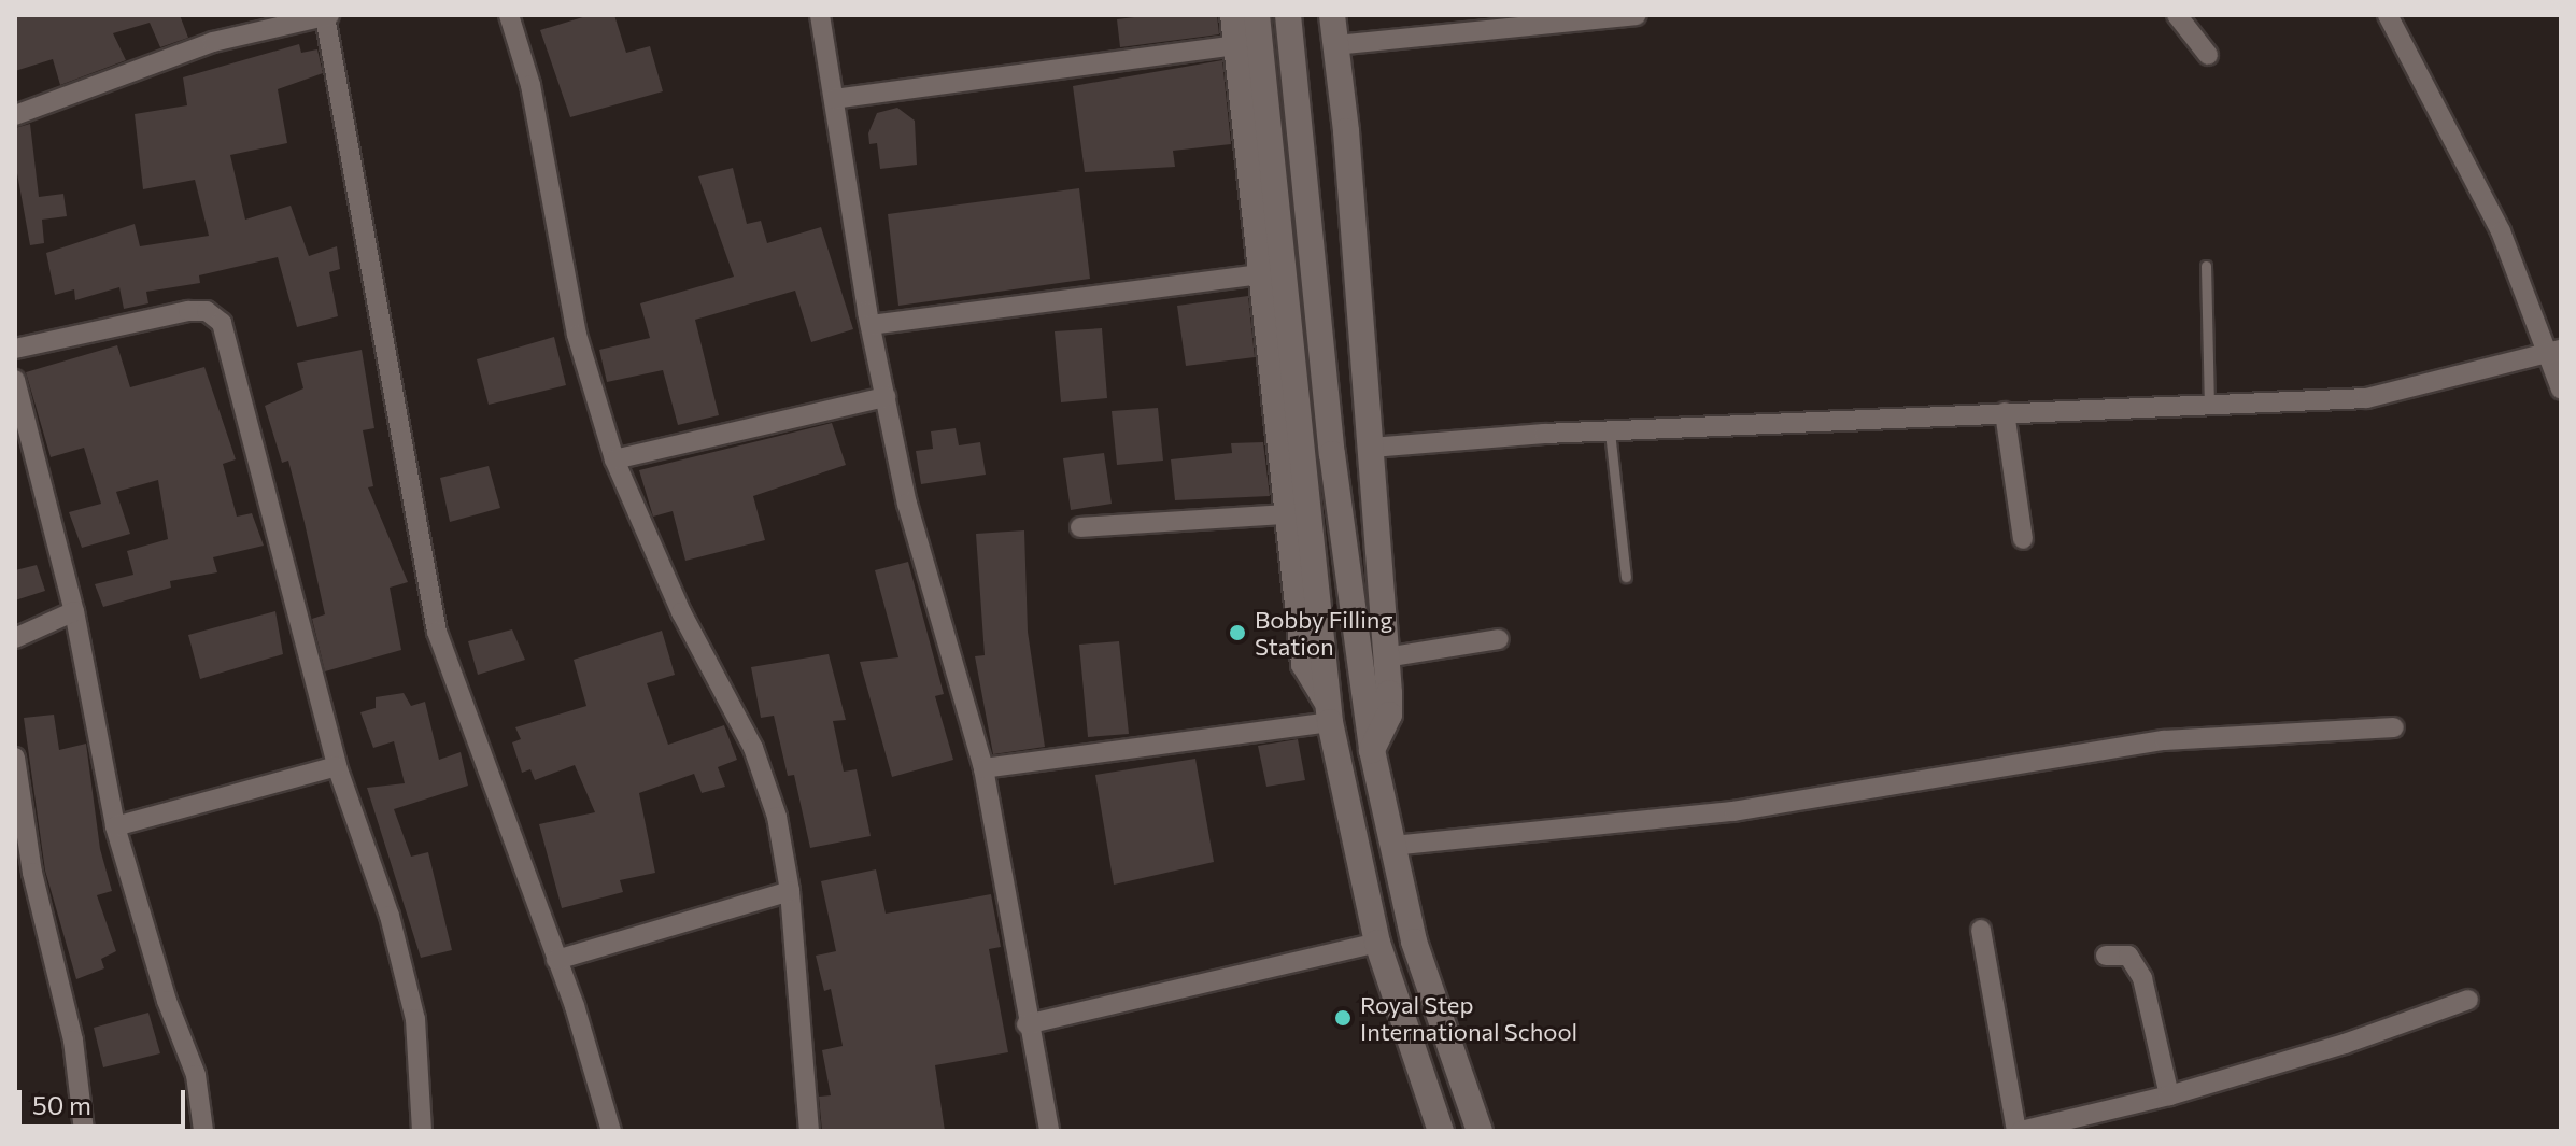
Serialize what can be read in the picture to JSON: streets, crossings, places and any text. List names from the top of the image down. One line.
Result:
{"places":["Bobby Filling Station","Royal Step International School"],"scale_bar":"50 m"}
